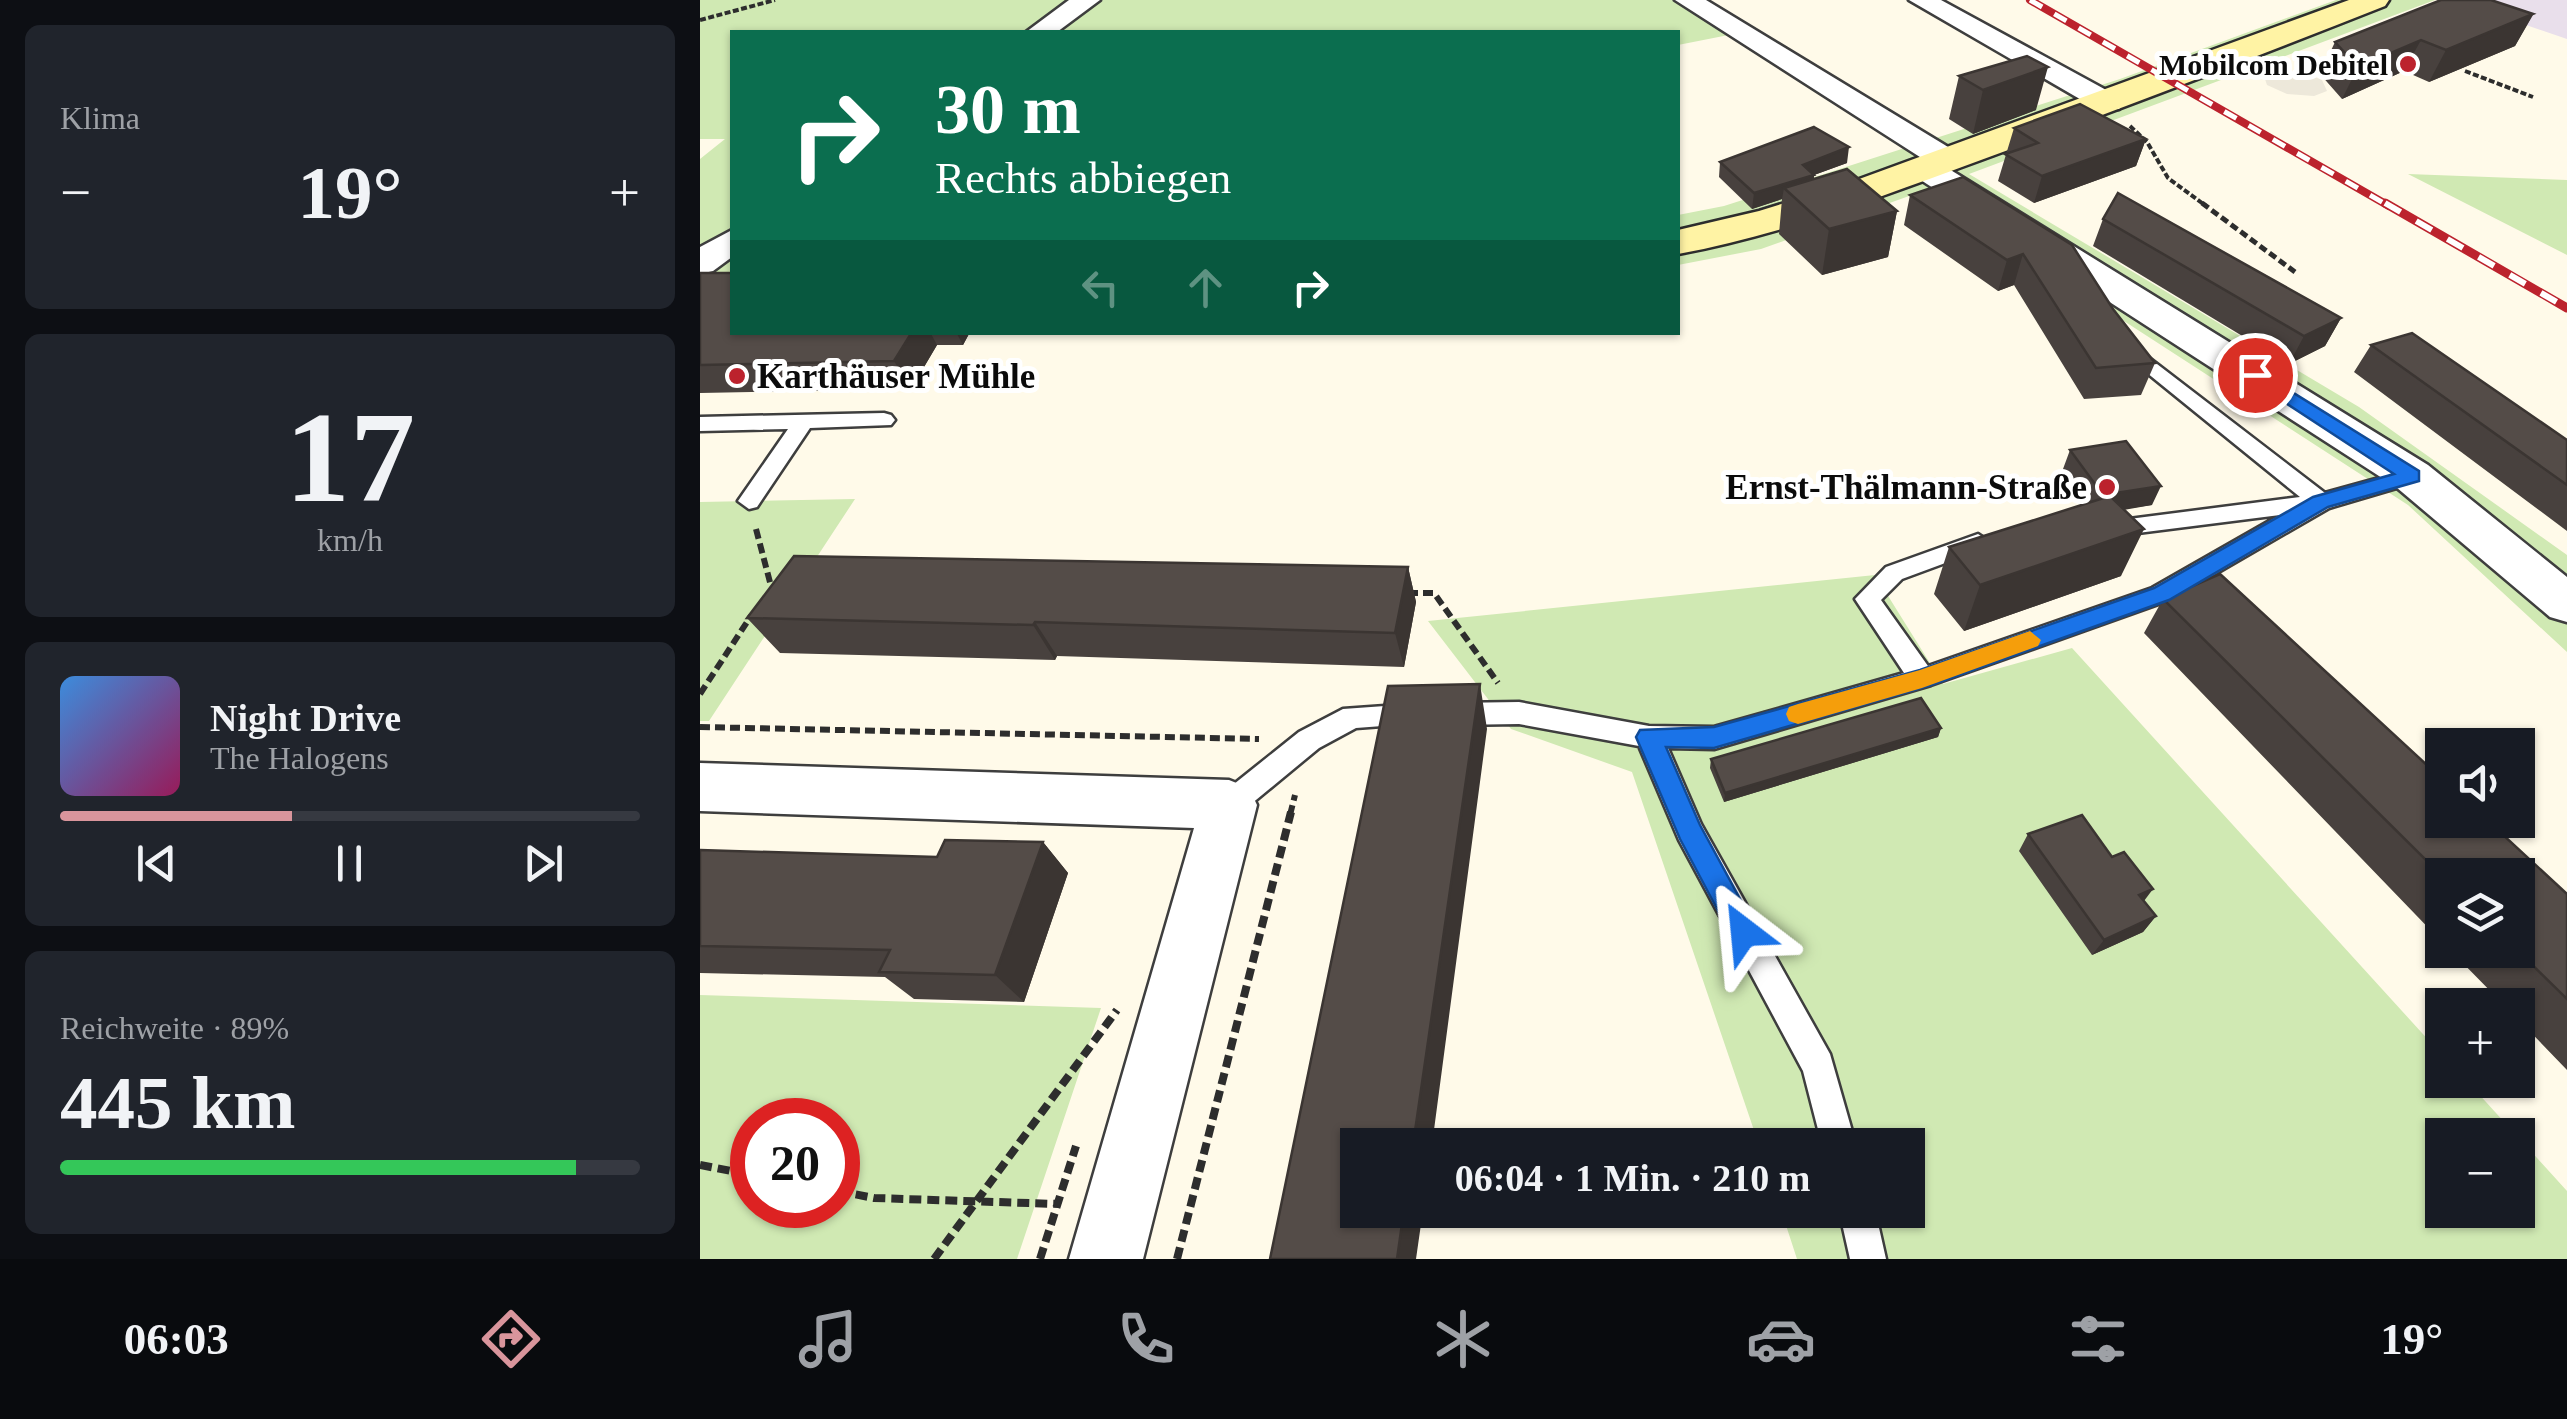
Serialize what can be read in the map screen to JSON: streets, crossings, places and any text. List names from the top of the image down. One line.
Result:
{"places":["Mobilcom Debitel","Karthäuser Mühle","Ernst-Thälmann-Straße"],"page":{"tile":["Klima",["17","km/h"],["Reichweite · 89%","445 km"]],"turn":["30 m","Rechts abbiegen"],"heat":["−","19°","+"],"song":["Night Drive","The Halogens"],"map_buttons":["+","−"],"limit":"20","trip":"06:04 · 1 Min. · 210 m","tabs":["06:03","19°"]}}
